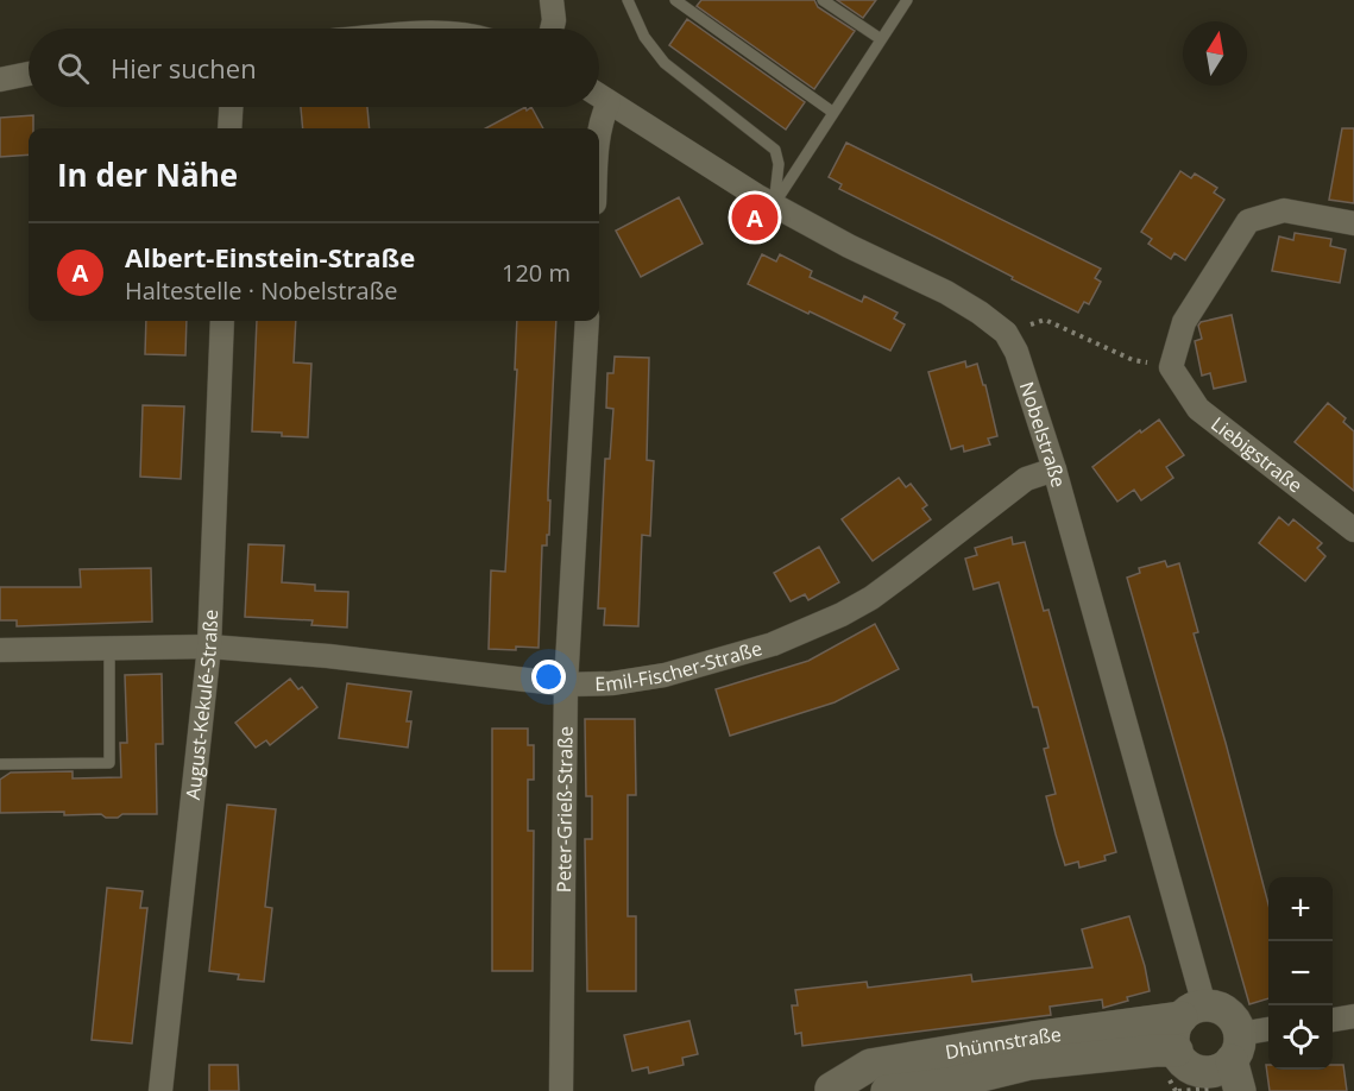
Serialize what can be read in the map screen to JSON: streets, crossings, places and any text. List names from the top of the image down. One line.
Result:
{"streets":{"main road":["Nobelstraße","Dhünnstraße"],"street":["Liebigstraße","Emil-Fischer-Straße","August-Kekulé-Straße","Peter-Grieß-Straße"]},"crossings":[["Nobelstraße","Emil-Fischer-Straße"],["Nobelstraße","Dhünnstraße"],["Emil-Fischer-Straße","August-Kekulé-Straße"],["Emil-Fischer-Straße","Peter-Grieß-Straße"]],"north":"top","page":{"search":"Hier suchen","heading":"In der Nähe","pins":"A","list":[{"mark":"A","name":"Albert-Einstein-Straße","note":"Haltestelle · Nobelstraße","value":"120 m"}],"map_buttons":["+","−"]}}
